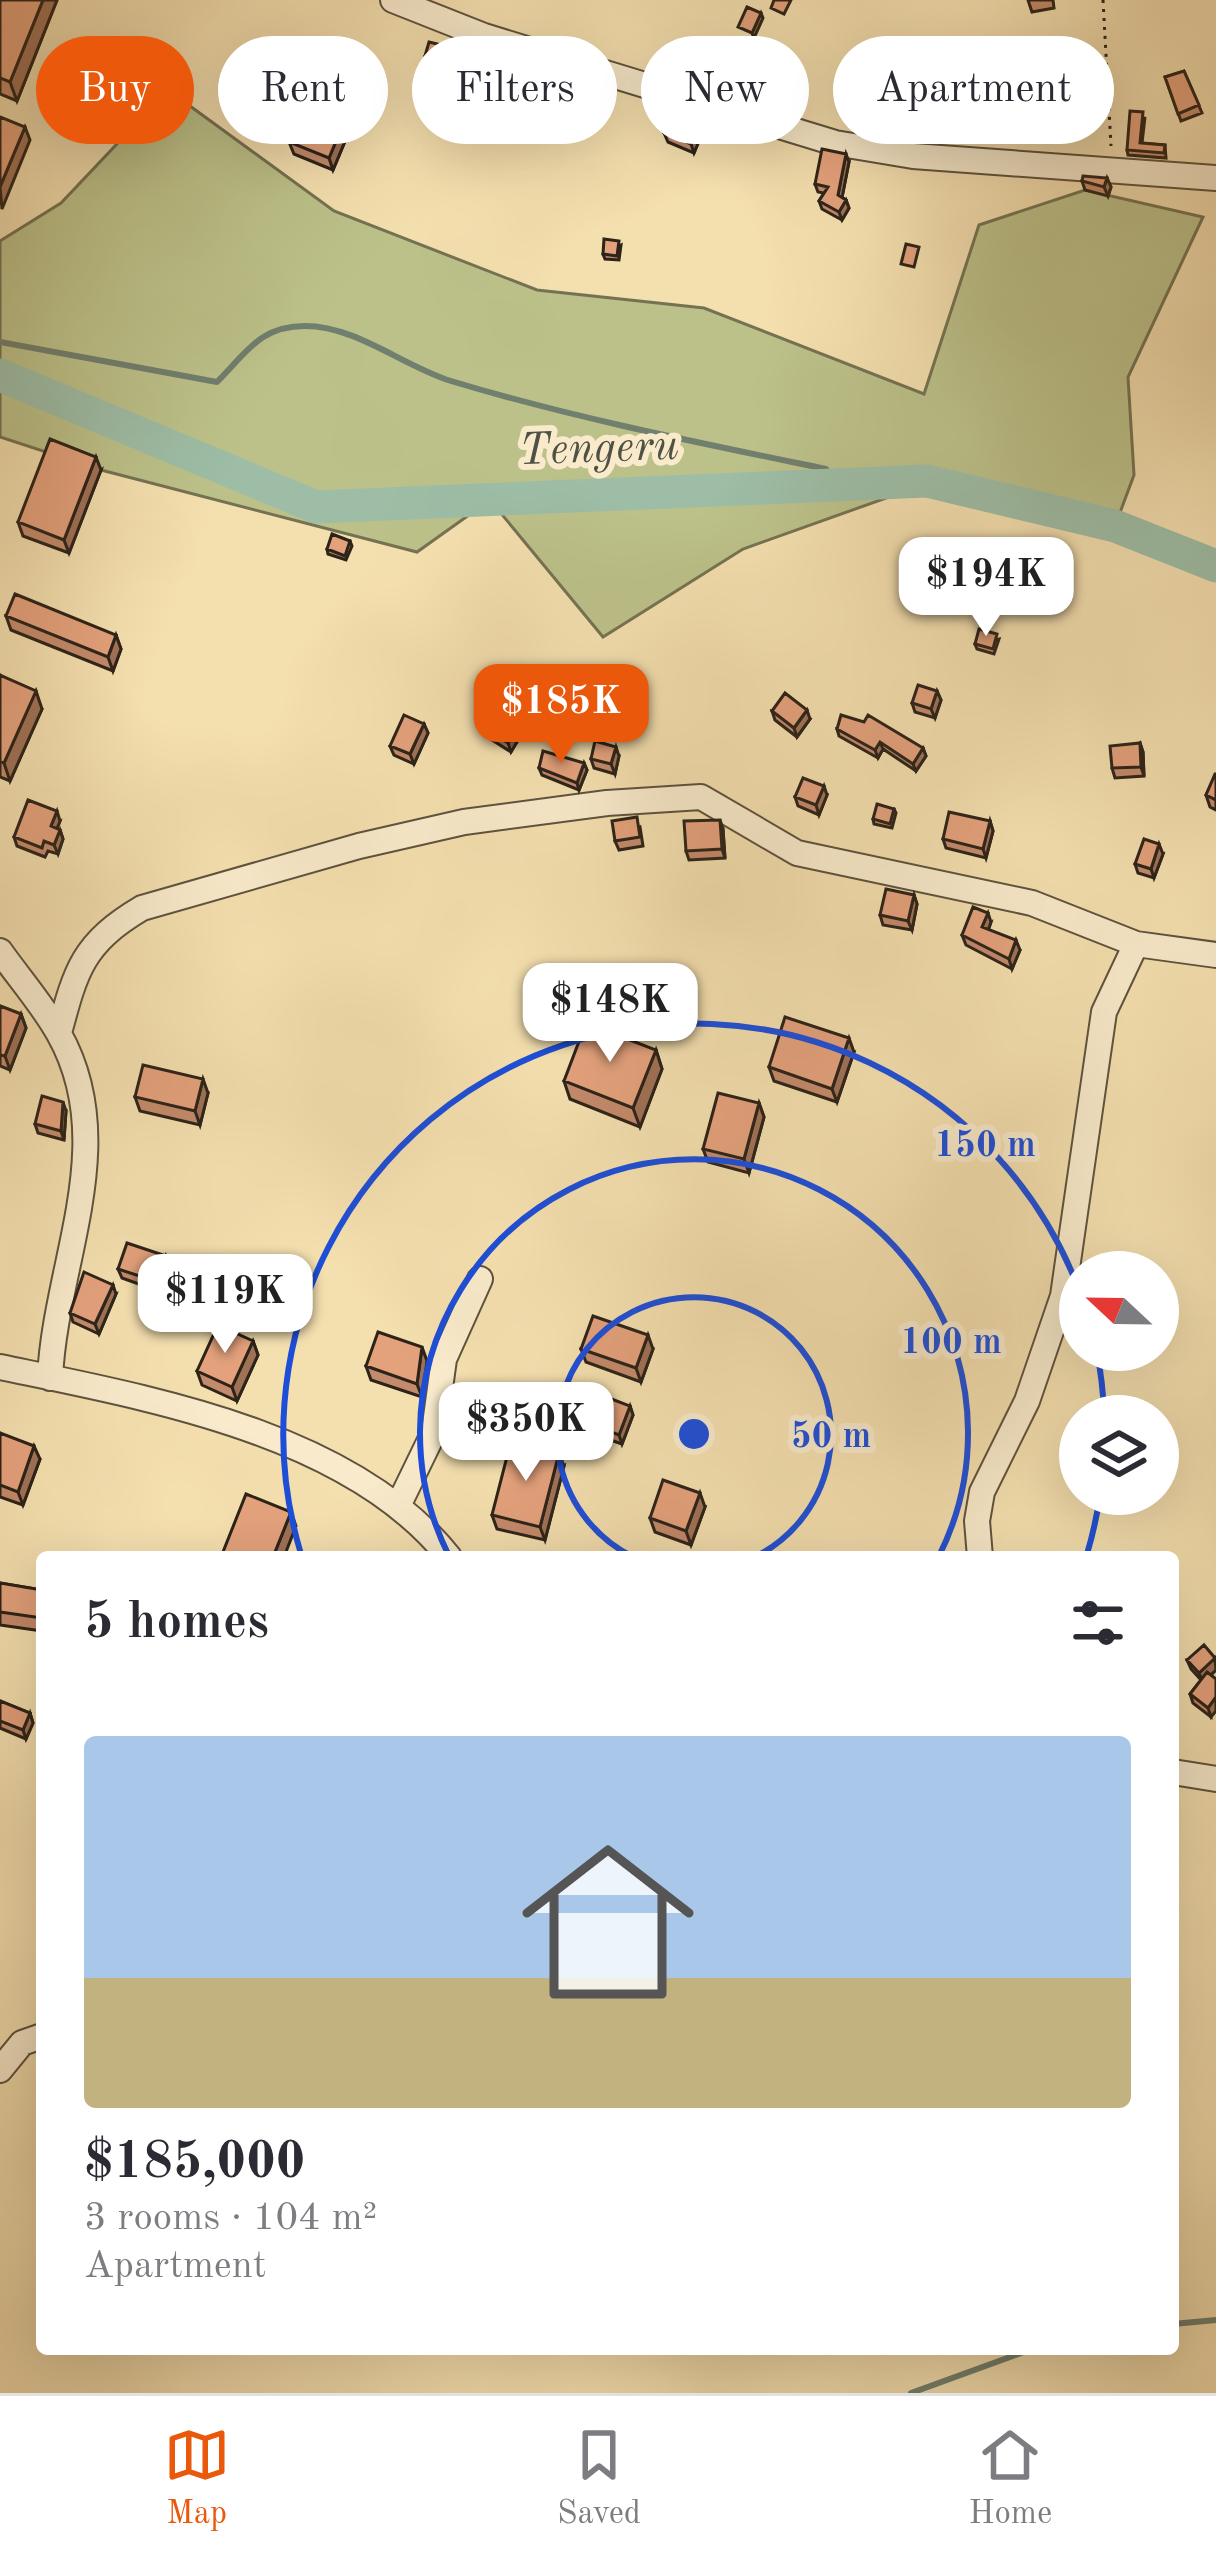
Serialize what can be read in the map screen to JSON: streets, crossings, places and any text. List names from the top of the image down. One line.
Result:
{"water":["Tengeru"],"north":"left","page":{"chip":["Buy","Rent","Filters","New","Apartment"],"price":["$194K","$185K","$148K","$119K","$350K"],"heading":"5 homes","list":[{"name":"$185,000","note":"3 rooms · 104 m² · Apartment"}],"tabs":["Map","Saved","Home"]},"rings":["150 m","100 m","50 m"]}
